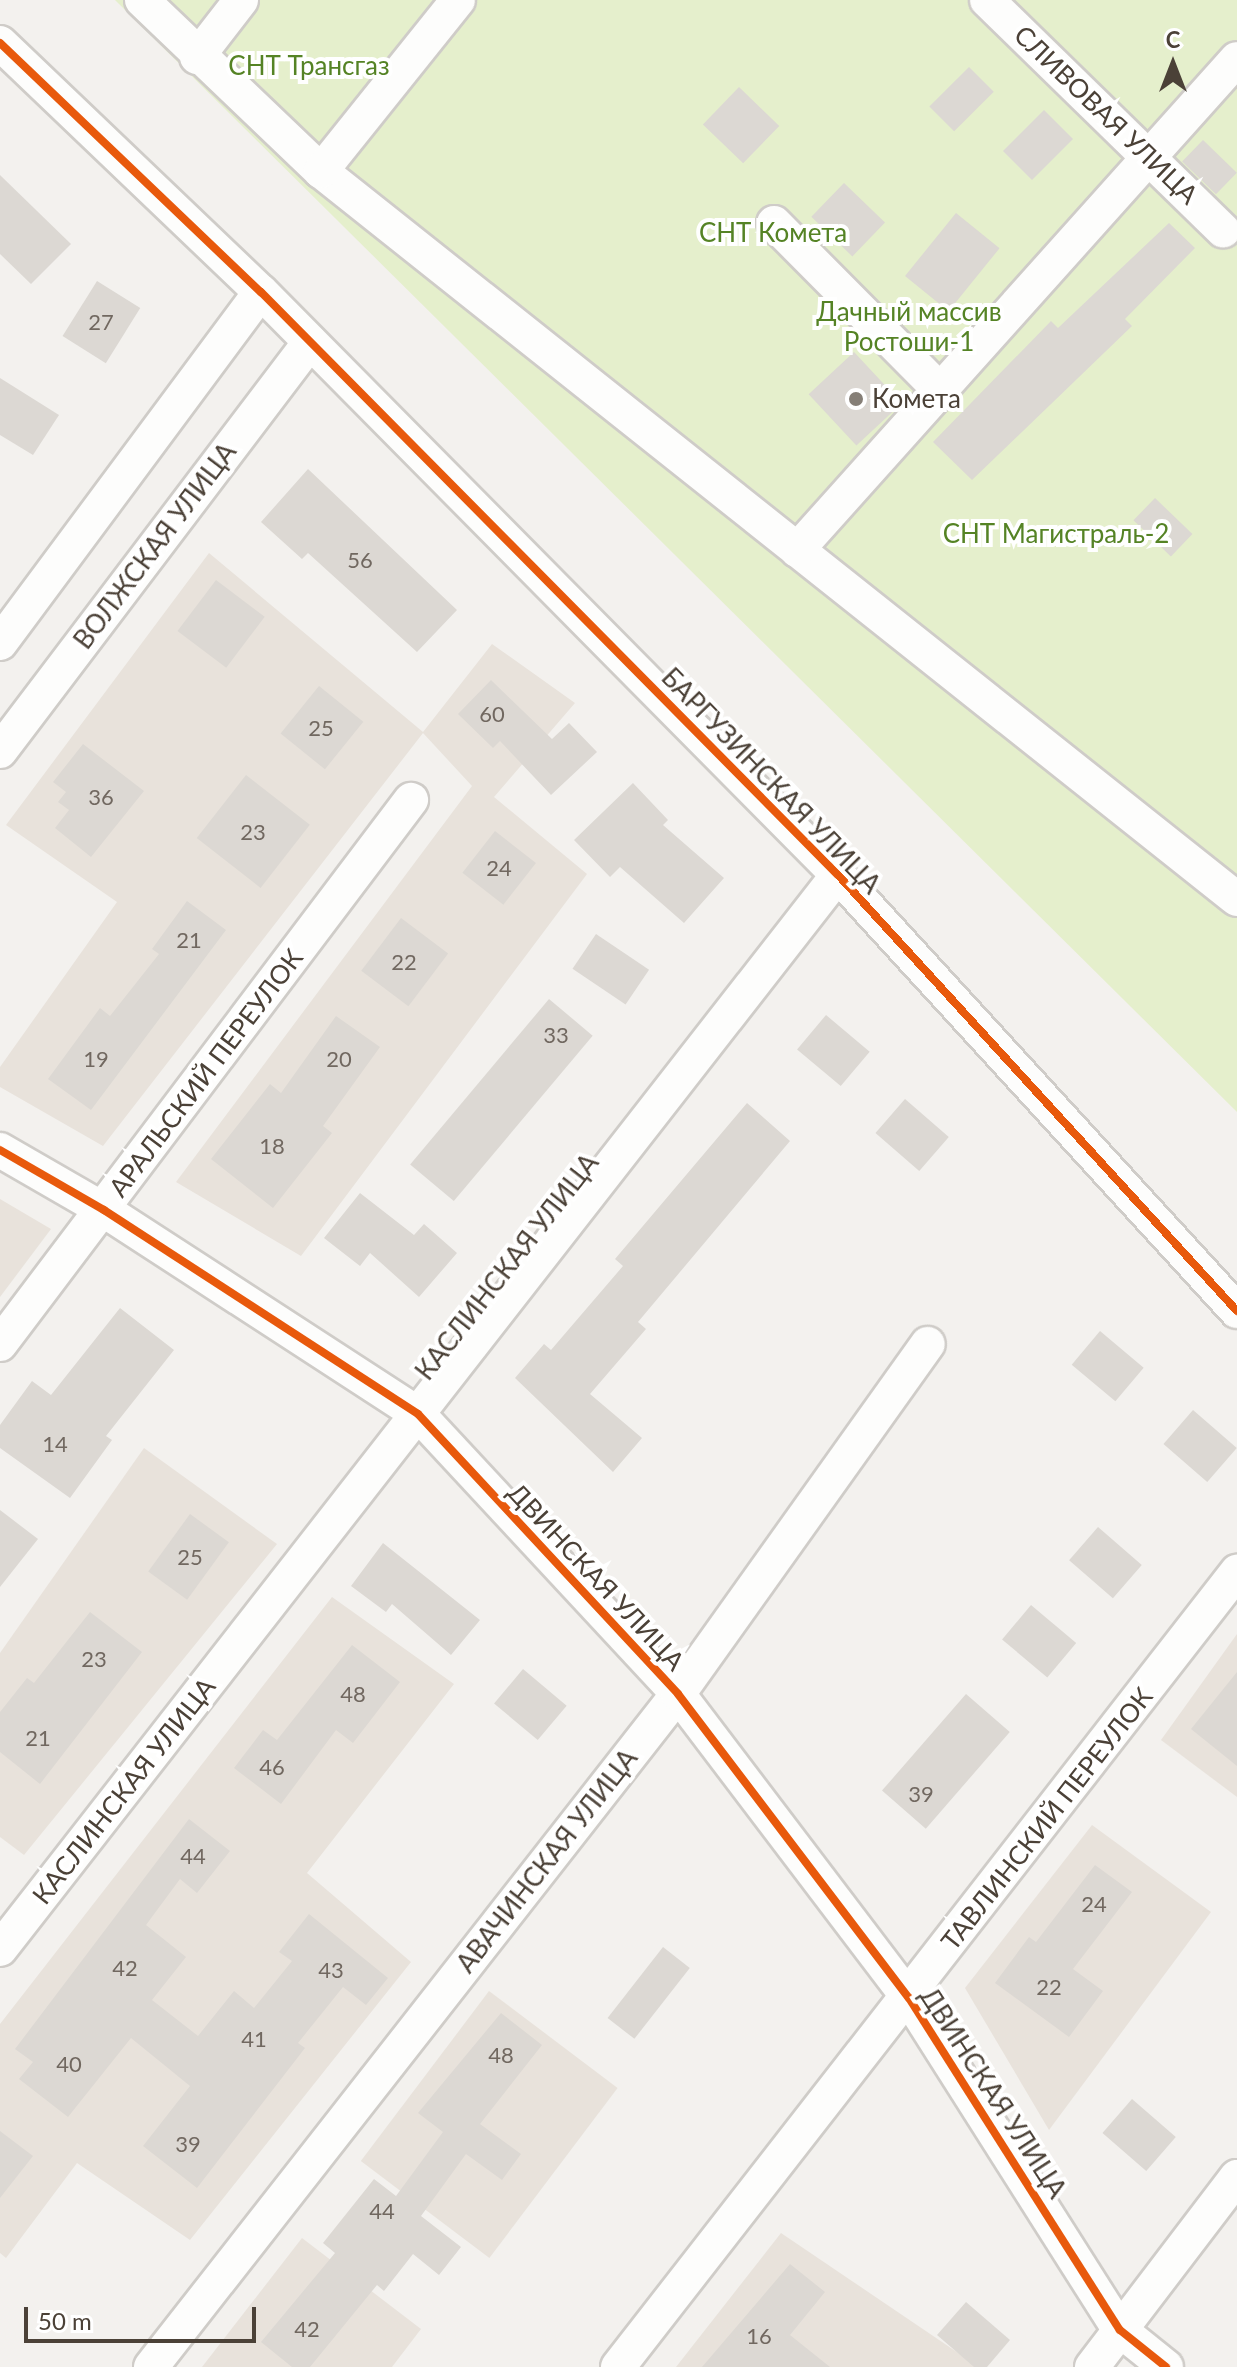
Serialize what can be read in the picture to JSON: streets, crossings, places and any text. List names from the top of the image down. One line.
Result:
{"streets":{"street":["СЛИВОВАЯ УЛИЦА","ВОЛЖСКАЯ УЛИЦА","БАРГУЗИНСКАЯ УЛИЦА","АРАЛЬСКИЙ ПЕРЕУЛОК","КАСЛИНСКАЯ УЛИЦА","ДВИНСКАЯ УЛИЦА","ТАВЛИНСКИЙ ПЕРЕУЛОК","АВАЧИНСКАЯ УЛИЦА"]},"crossings":[["ВОЛЖСКАЯ УЛИЦА","БАРГУЗИНСКАЯ УЛИЦА"],["БАРГУЗИНСКАЯ УЛИЦА","КАСЛИНСКАЯ УЛИЦА"],["АРАЛЬСКИЙ ПЕРЕУЛОК","ДВИНСКАЯ УЛИЦА"],["КАСЛИНСКАЯ УЛИЦА","ДВИНСКАЯ УЛИЦА"],["ДВИНСКАЯ УЛИЦА","ТАВЛИНСКИЙ ПЕРЕУЛОК"],["ДВИНСКАЯ УЛИЦА","АВАЧИНСКАЯ УЛИЦА"]],"parks":["СНТ Трансгаз","СНТ Комета","Дачный массив Ростоши-1","СНТ Магистраль-2"],"places":["Комета"],"house_numbers":["27","56","60","25","36","23","24","21","22","33","19","20","18","14","25","23","48","21","46","39","44","24","42","43","22","41","48","40","39","44","42","16"],"scale_bar":"50 m","north":"top"}
